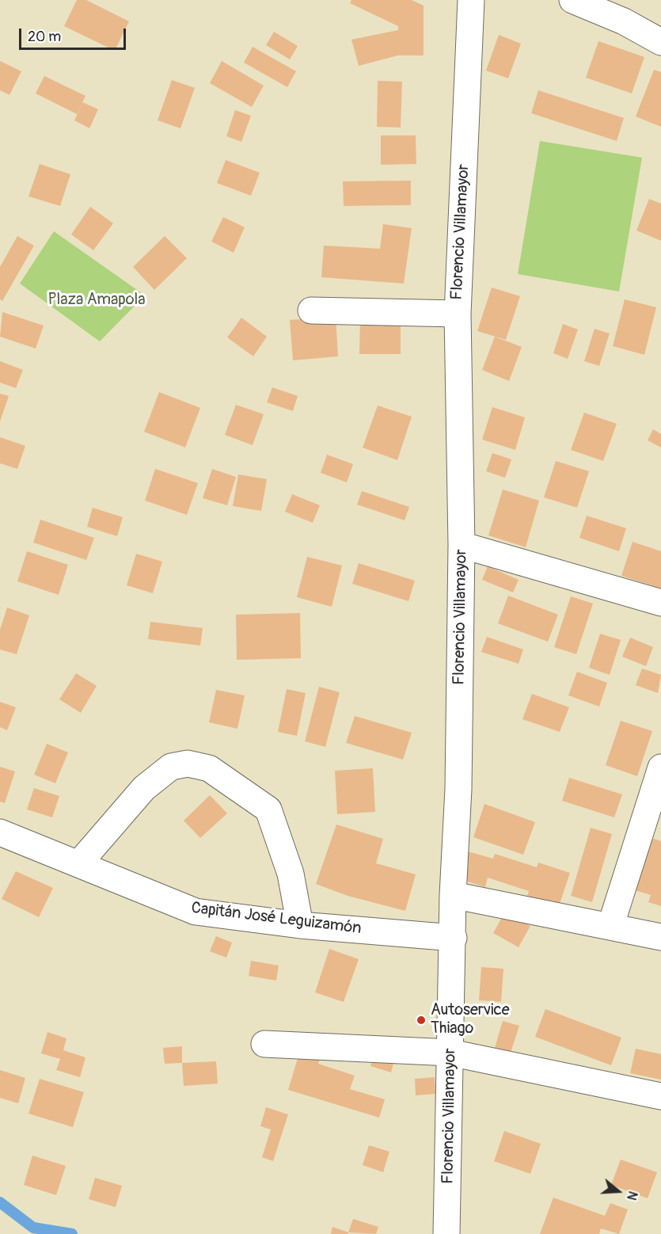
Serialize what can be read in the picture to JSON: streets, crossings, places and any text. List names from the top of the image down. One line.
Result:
{"streets":{"street":["Florencio Villamayor","Capitán José Leguizamón"]},"crossings":[["Florencio Villamayor","Capitán José Leguizamón"]],"parks":["Plaza Amapola"],"places":["Autoservice Thiago"],"scale_bar":"20 m","north":"right"}
